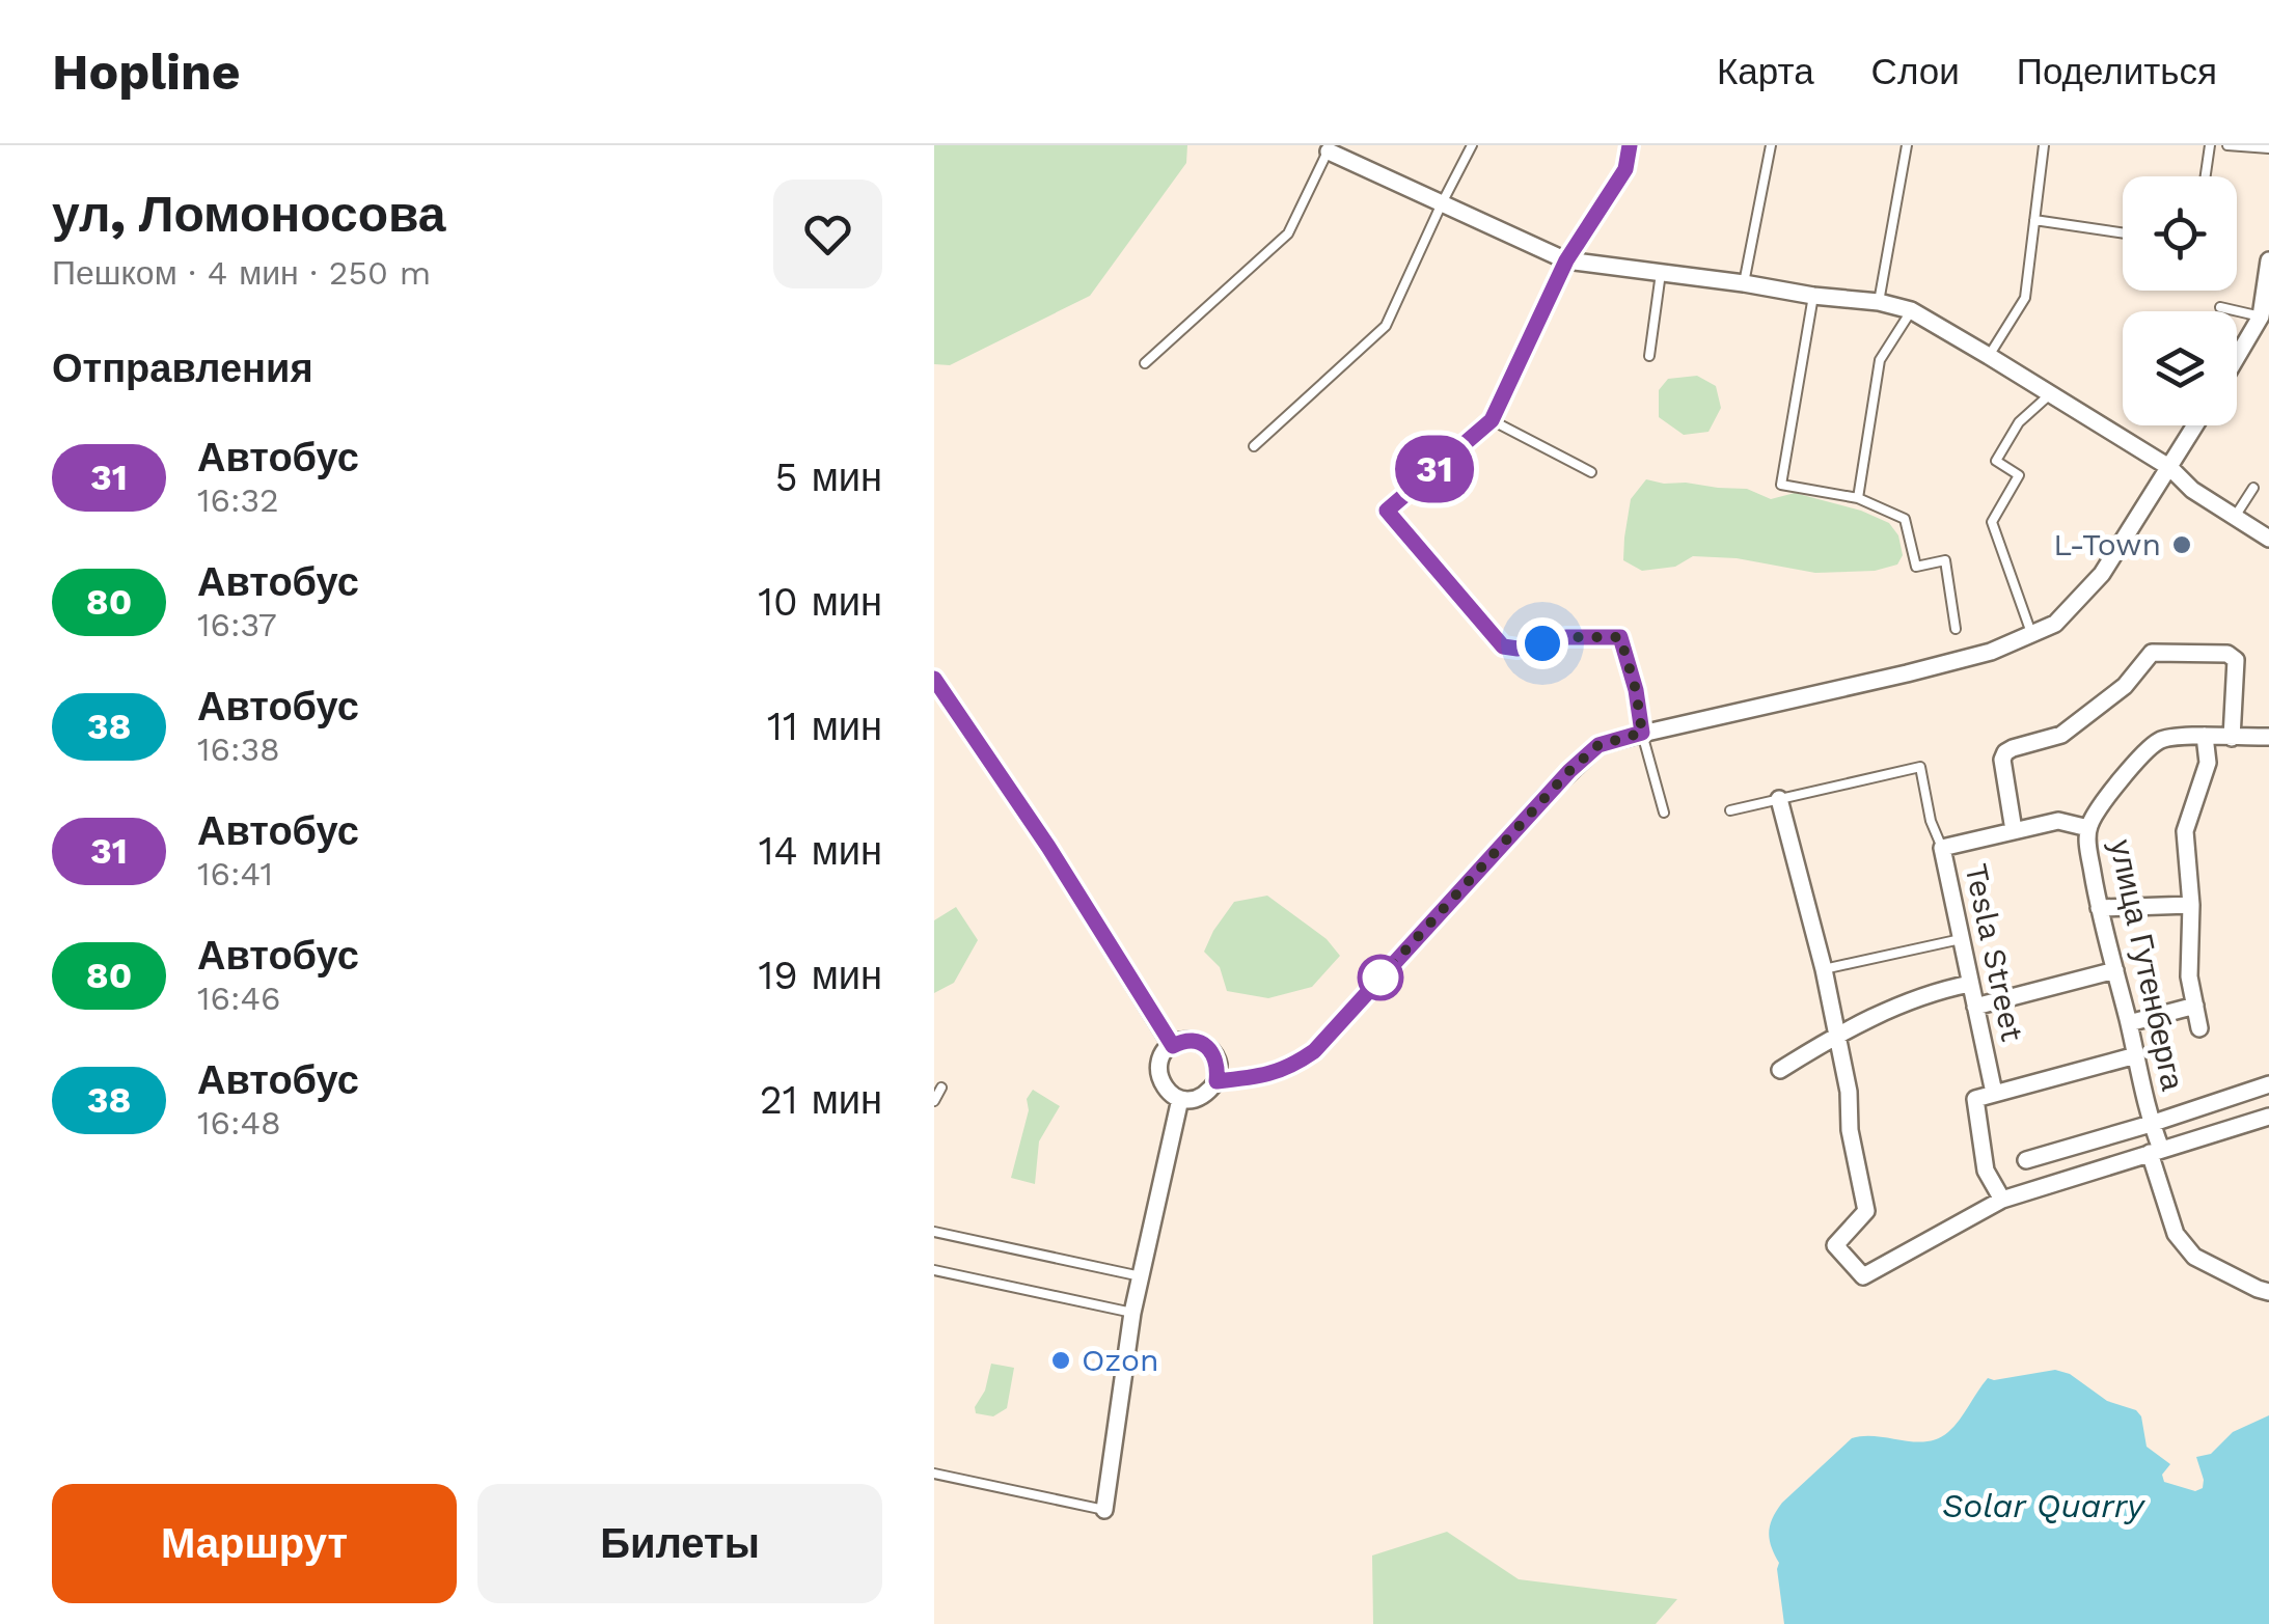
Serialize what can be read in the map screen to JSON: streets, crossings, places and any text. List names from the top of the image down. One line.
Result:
{"streets":{"street":["Tesla Street","улица Гутенберга"]},"crossings":[["Tesla Street","улица Гутенберга"]],"water":["Solar Quarry"],"places":["L-Town","Ozon"],"lines":["bus line 31"],"page":{"header":"Hopline","nav":["Карта","Слои","Поделиться"],"heading":[["ул, Ломоносова","Пешком · 4 мин · 250 m"],"Отправления"],"on_map":"31","list":[{"mark":"31","name":"Автобус","note":"16:32","value":"5 мин"},{"mark":"80","name":"Автобус","note":"16:37","value":"10 мин"},{"mark":"38","name":"Автобус","note":"16:38","value":"11 мин"},{"mark":"31","name":"Автобус","note":"16:41","value":"14 мин"},{"mark":"80","name":"Автобус","note":"16:46","value":"19 мин"},{"mark":"38","name":"Автобус","note":"16:48","value":"21 мин"}],"buttons":["Маршрут","Билеты"]}}
